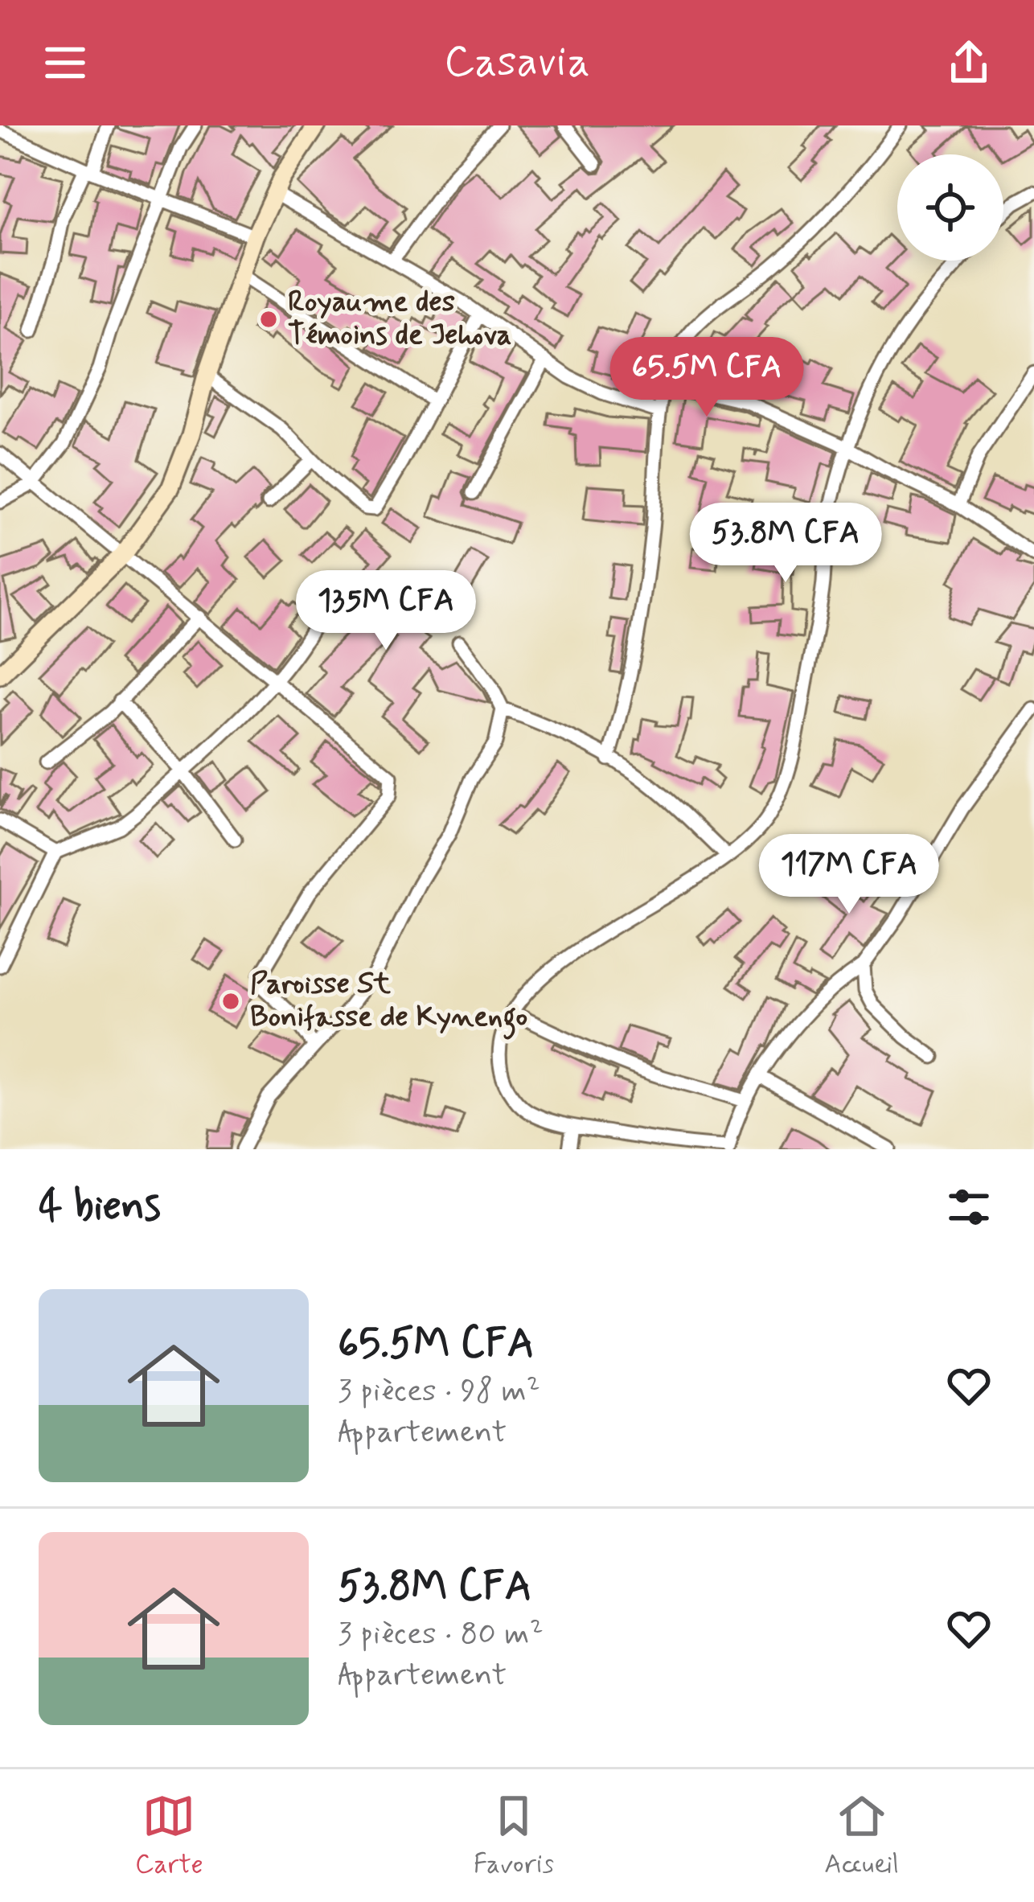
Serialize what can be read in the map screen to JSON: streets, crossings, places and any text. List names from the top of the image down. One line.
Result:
{"places":["Royaume des Témoins de Jehova","Paroisse St Bonifasse de Kynengo"],"page":{"header":"Casavia","price":["65.5M CFA","53.8M CFA","135M CFA","117M CFA"],"heading":"4 biens","list":[{"name":"65.5M CFA","note":"3 pièces · 98 m² · Appartement"},{"name":"53.8M CFA","note":"3 pièces · 80 m² · Appartement"}],"tabs":["Carte","Favoris","Accueil"]}}
